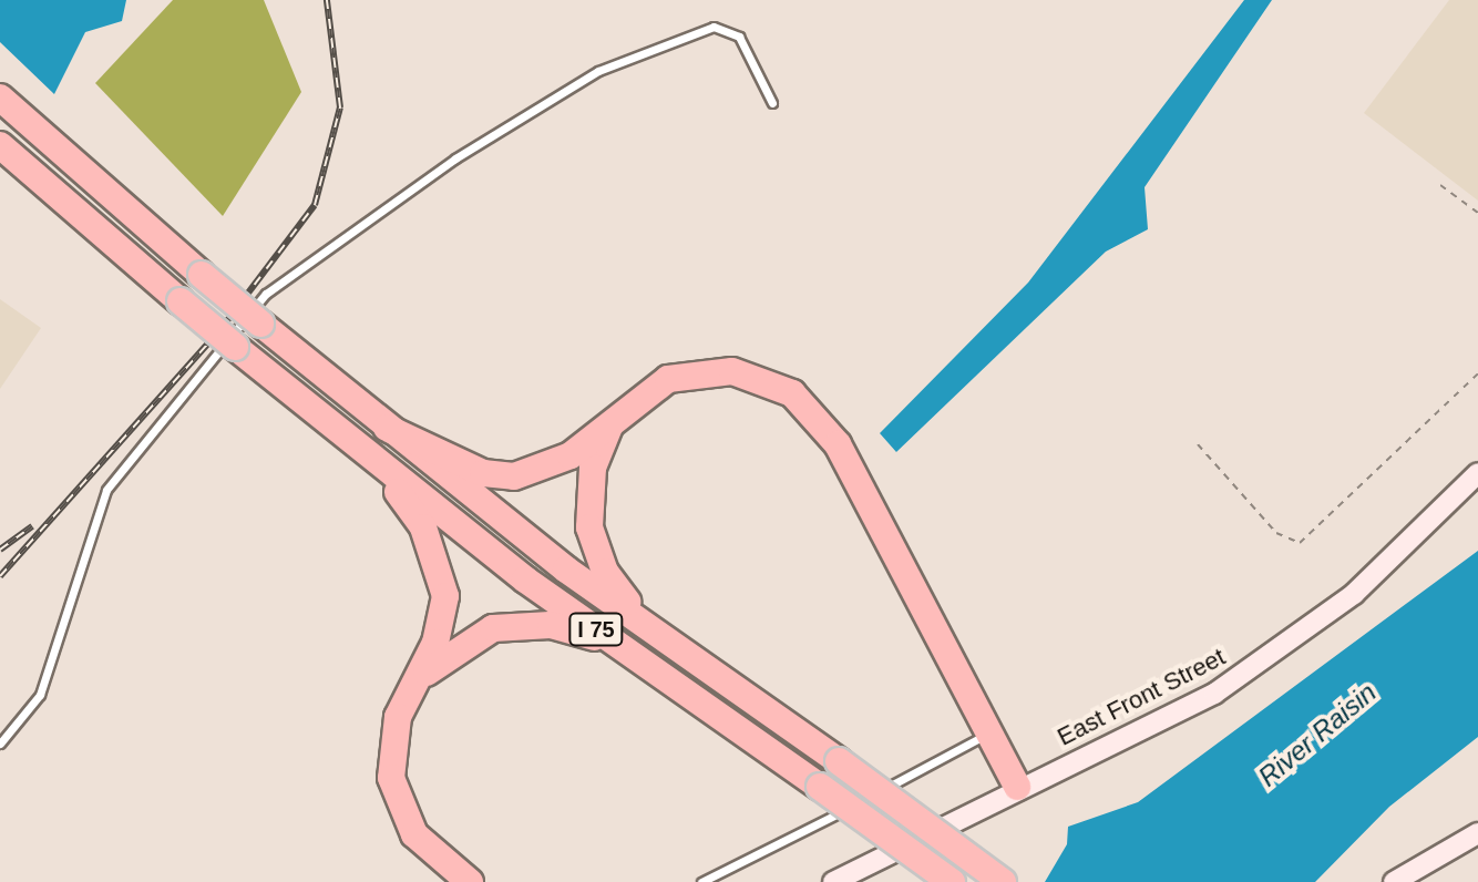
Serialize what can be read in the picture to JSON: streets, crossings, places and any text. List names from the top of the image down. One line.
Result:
{"streets":{"highway":["I 75"],"street":["East Front Street"]},"water":["River Raisin"]}
